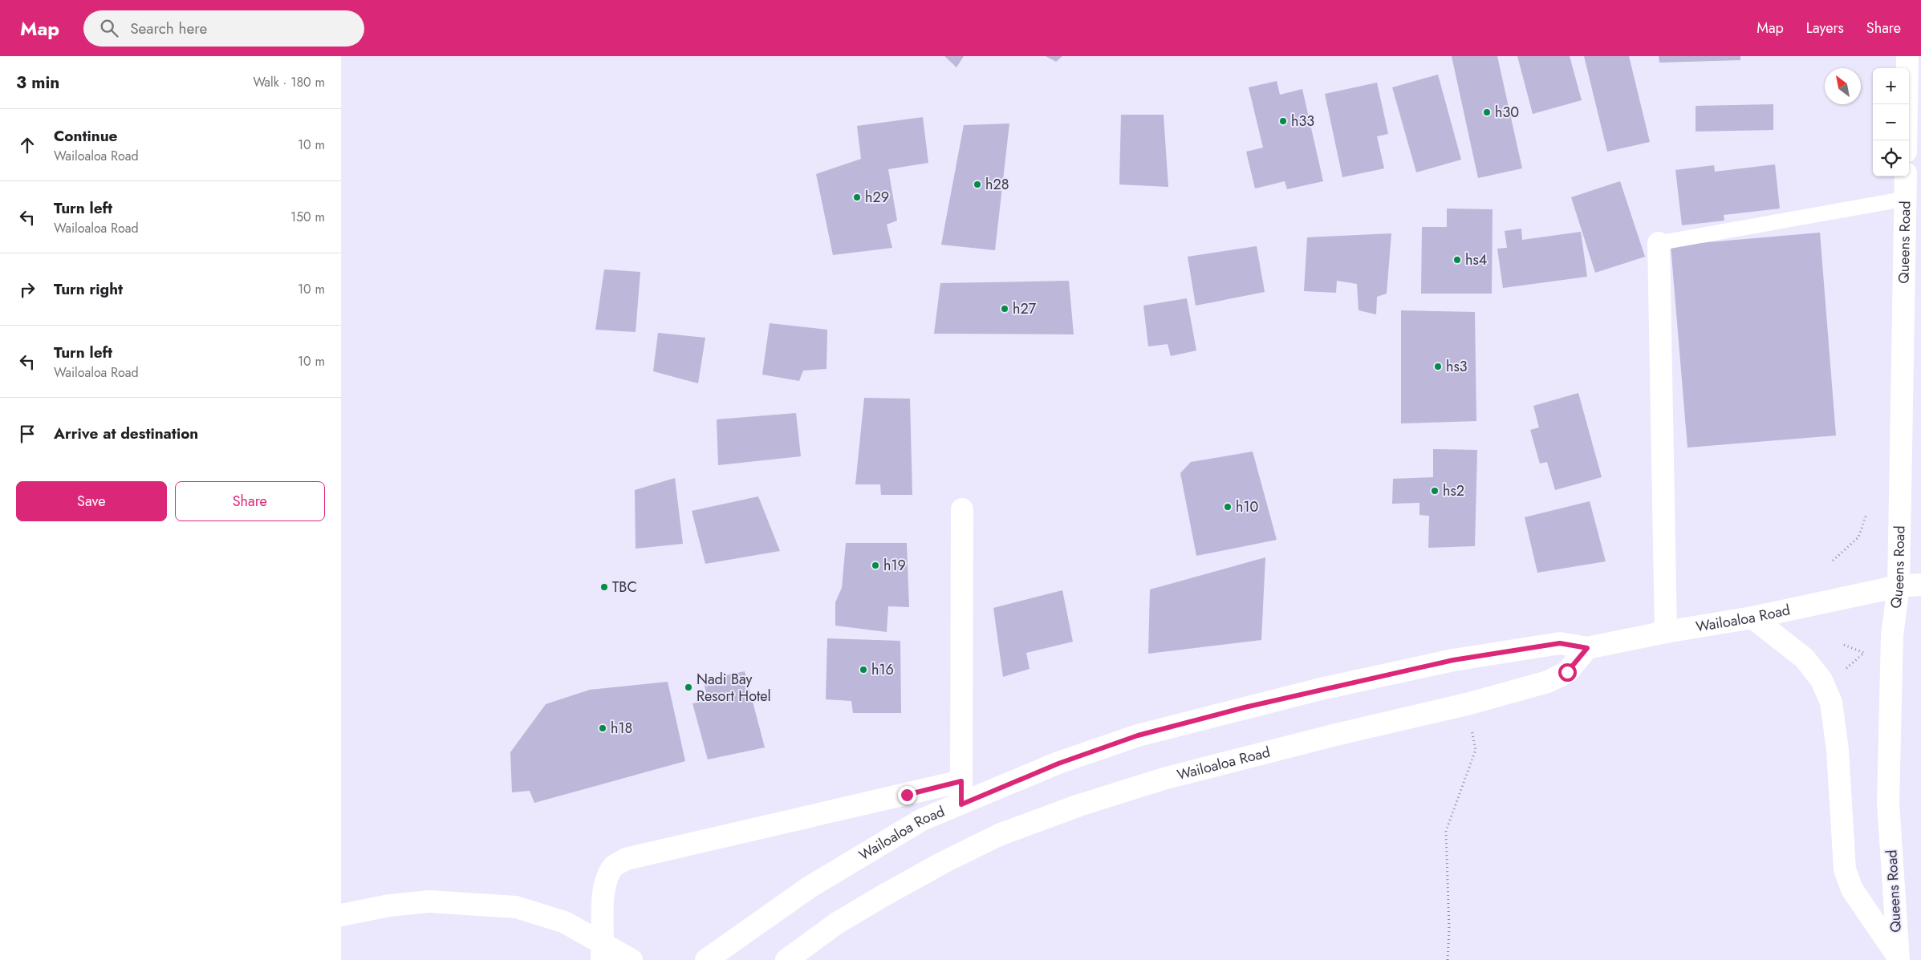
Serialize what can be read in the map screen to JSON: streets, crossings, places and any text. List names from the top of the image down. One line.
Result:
{"streets":{"main road":["Queens Road","Wailoaloa Road"]},"crossings":[["Queens Road","Wailoaloa Road"]],"places":["h30","h33","h28","h29","hs4","h27","hs3","hs2","h10","h19","TBC","h16","Nadi Bay Resort Hotel","h18"],"north":"top left","page":{"header":"Map","search":"Search here","nav":["Map","Layers","Share"],"heading":["3 min","Walk · 180 m"],"map_buttons":["+","−"],"list":[["Continue","Wailoaloa Road","10 m"],["Turn left","Wailoaloa Road","150 m"],["Turn right","10 m"],["Turn left","Wailoaloa Road","10 m"],"Arrive at destination"],"buttons":["Save","Share"]}}
